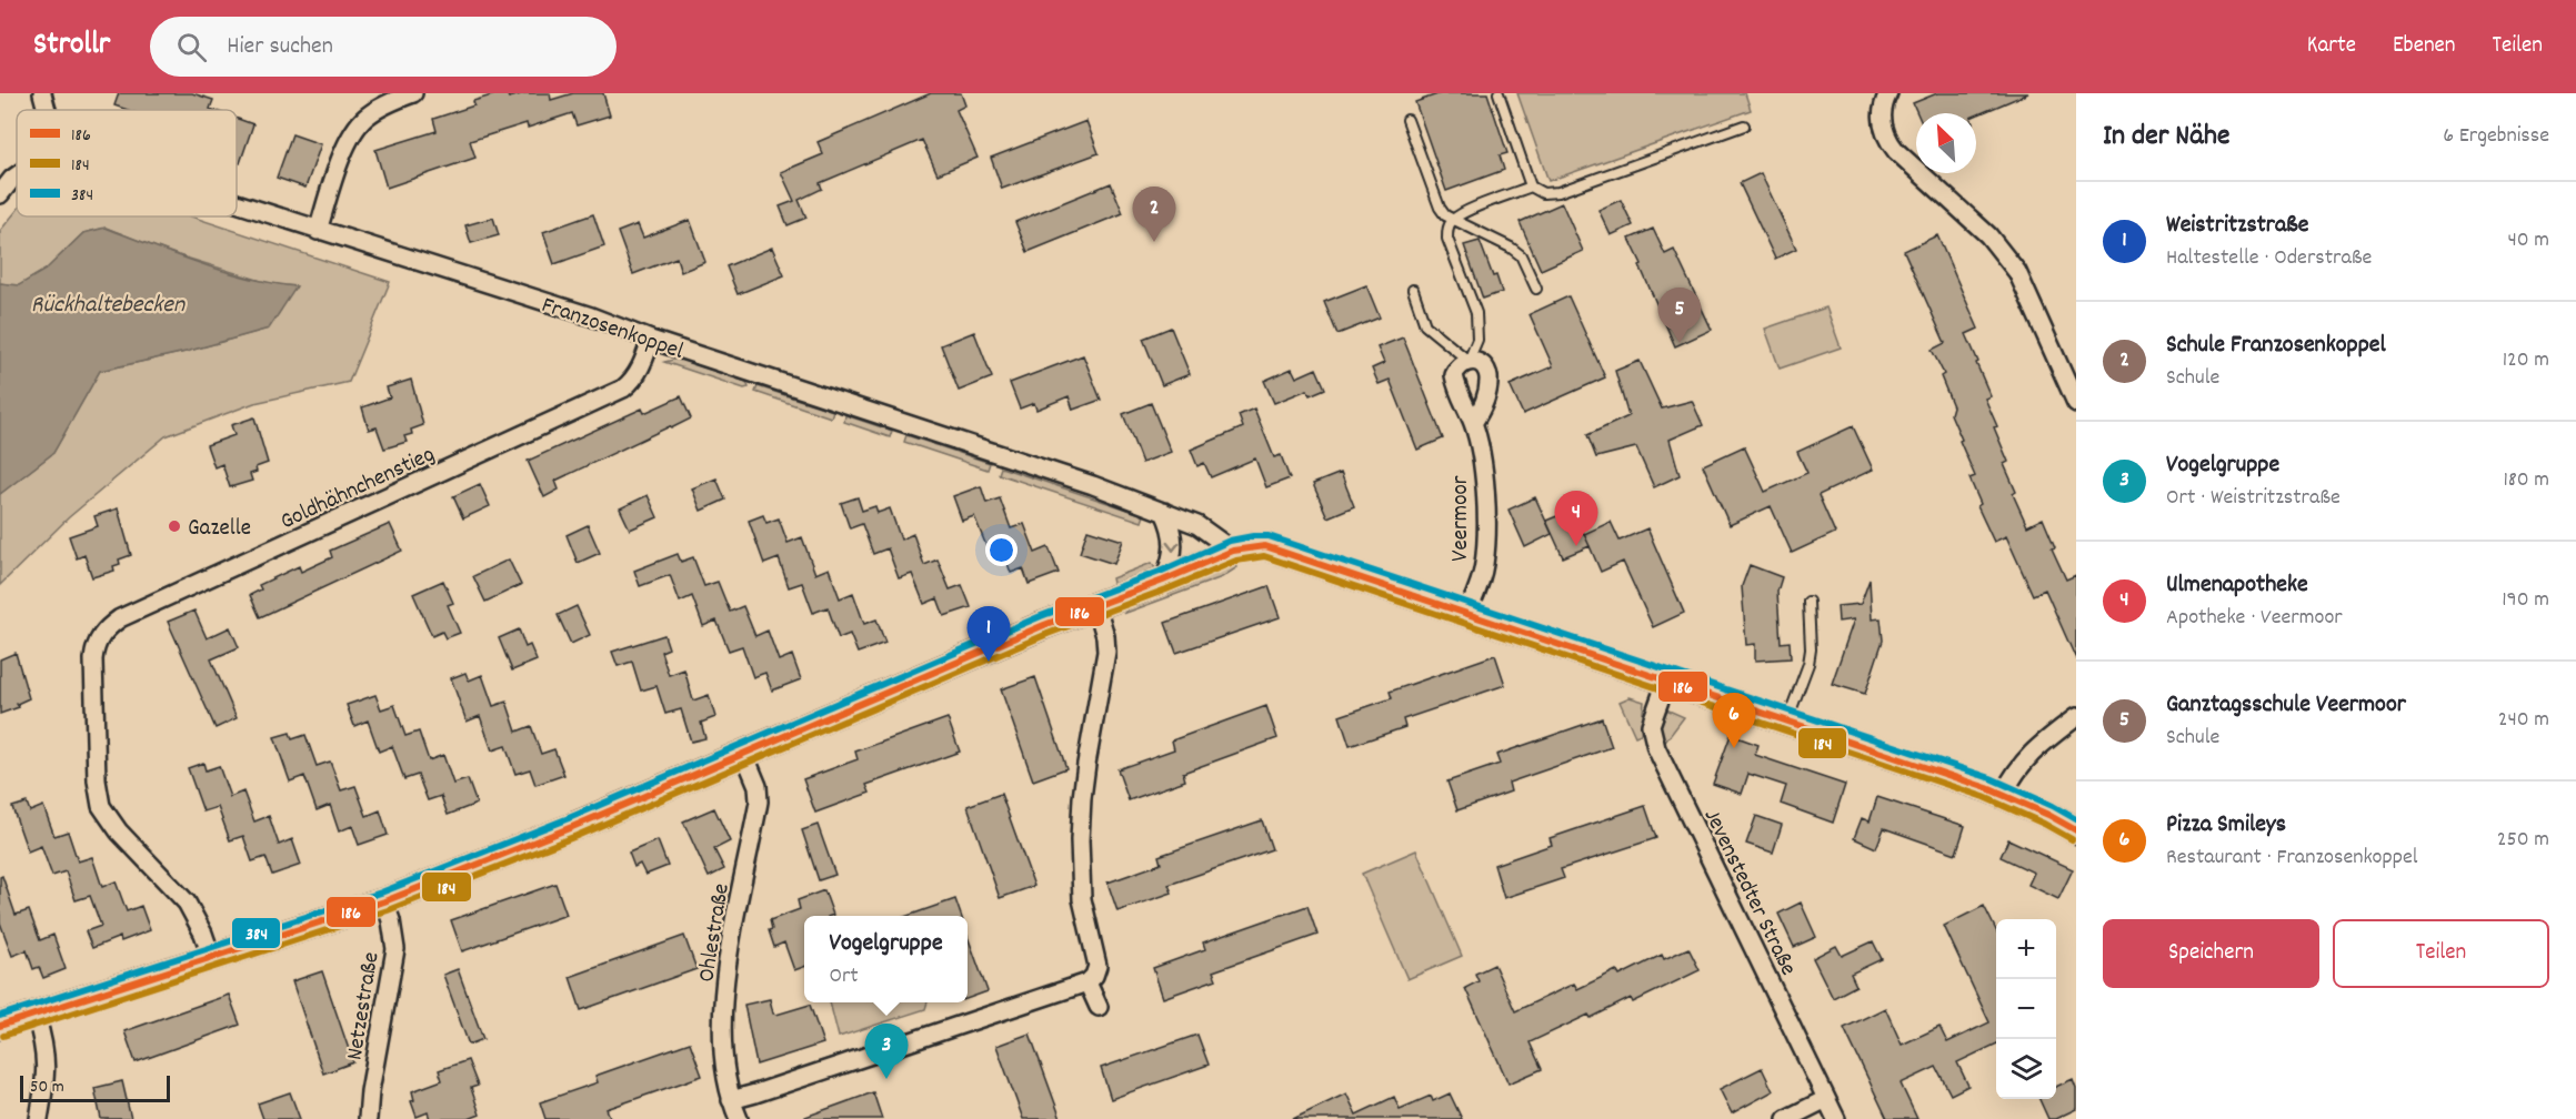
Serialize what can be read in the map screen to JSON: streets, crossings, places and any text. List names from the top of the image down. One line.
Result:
{"streets":{"street":["Franzosenkoppel","Goldhähnchenstieg","Veermoor","Jevenstedter Straße","Ohlestraße","Netzestraße"]},"crossings":[["Franzosenkoppel","Goldhähnchenstieg"]],"water":["Rückhaltebecken"],"places":["Gazelle"],"lines":["transit line 384","transit line 186","transit line 184"],"legend":["186","184","384"],"scale_bar":"50 m","north":"top left","page":{"header":"Strollr","search":"Hier suchen","nav":["Karte","Ebenen","Teilen"],"heading":["In der Nähe","6 Ergebnisse"],"list":[{"mark":"1","name":"Weistritzstraße","note":"Haltestelle · Oderstraße","value":"40 m"},{"mark":"2","name":"Schule Franzosenkoppel","note":"Schule","value":"120 m"},{"mark":"3","name":"Vogelgruppe","note":"Ort · Weistritzstraße","value":"180 m"},{"mark":"4","name":"Ulmenapotheke","note":"Apotheke · Veermoor","value":"190 m"},{"mark":"5","name":"Ganztagsschule Veermoor","note":"Schule","value":"240 m"},{"mark":"6","name":"Pizza Smileys","note":"Restaurant · Franzosenkoppel","value":"250 m"}],"pins":["2","5","4","1","6","3"],"buttons":["Speichern","Teilen"],"popup":["Vogelgruppe","Ort"],"map_buttons":["+","−"],"scale":"50 m"}}
